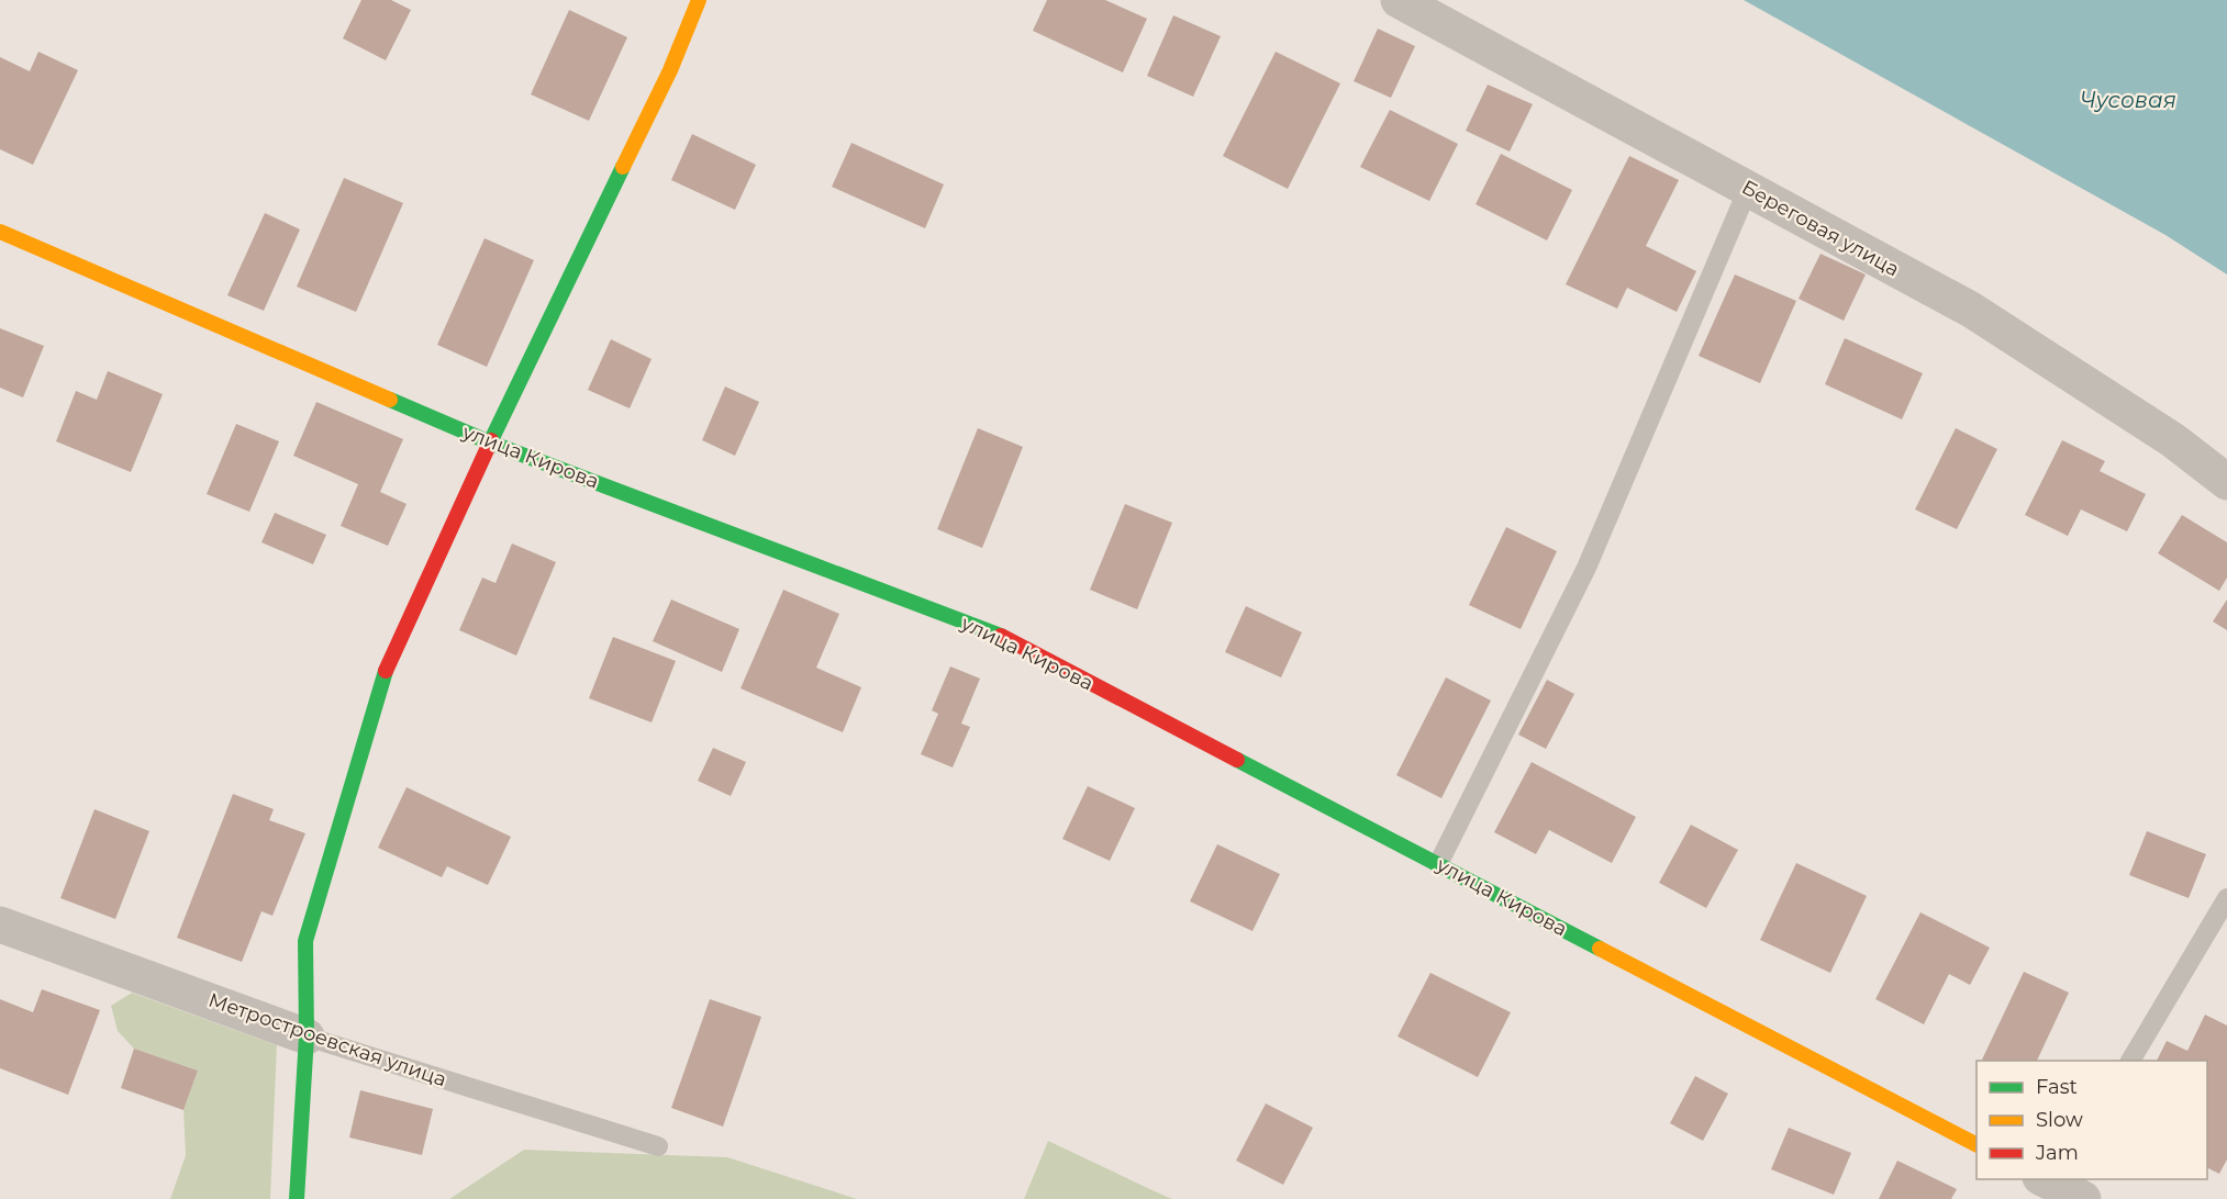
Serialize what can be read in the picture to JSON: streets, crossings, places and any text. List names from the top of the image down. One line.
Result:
{"streets":{"street":["Береговая улица","улица Кирова","Метростроевская улица"]},"water":["Чусовая"],"legend":["Fast","Slow","Jam"]}
